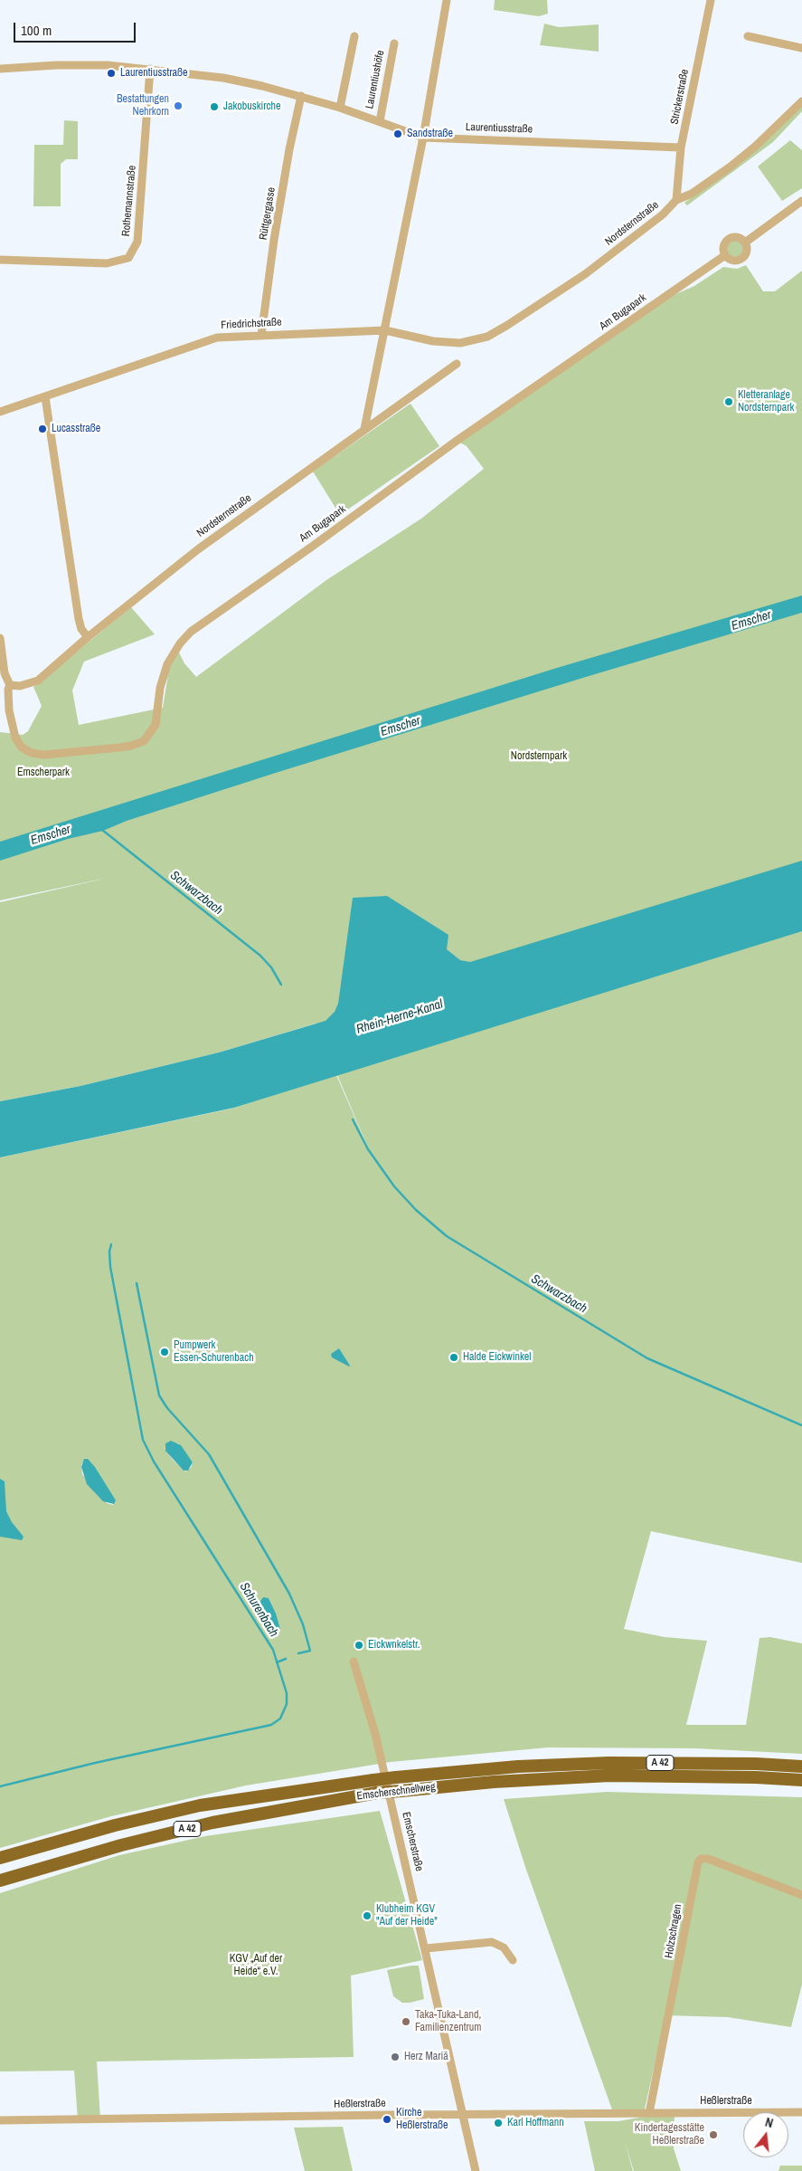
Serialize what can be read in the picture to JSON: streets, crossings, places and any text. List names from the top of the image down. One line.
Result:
{"streets":{"highway":["A 42","Emscherschnellweg"],"street":["Laurentiushöfe","Strickerstraße","Laurentiusstraße","Rothemannstraße","Rüttgergasse","Nordsternstraße","Am Bugapark","Friedrichstraße","Emscherstraße","Holzschragen","Heßlerstraße"]},"crossings":[["Laurentiushöfe","Laurentiusstraße"],["Strickerstraße","Laurentiusstraße"],["Strickerstraße","Nordsternstraße"],["Laurentiusstraße","Rothemannstraße"],["Laurentiusstraße","Rüttgergasse"],["Rüttgergasse","Friedrichstraße"],["Nordsternstraße","Am Bugapark"],["Nordsternstraße","Friedrichstraße"],["Emscherstraße","Heßlerstraße"],["Holzschragen","Heßlerstraße"]],"water":["Emscher","Schwarzbach","Rhein-Herne-Kanal","Schurenbach"],"parks":["Nordsternpark","Emscherpark","KGV „Auf der Heide“ e.V."],"places":["Laurentiusstraße","Bestattungen Nehrkorn","Jakobuskirche","Sandstraße","Kletteranlage Nordsternpark","Lucasstraße","Pumpwerk Essen-Schurenbach","Halde Eickwinkel","Eickwnkelstr.","Klubheim KGV \"Auf der Heide\"","Taka-Tuka-Land, Familienzentrum","Herz Mariä","Kirche Heßlerstraße","Karl Hoffmann","Kindertagesstätte Heßlerstraße"],"scale_bar":"100 m","north":"top"}
